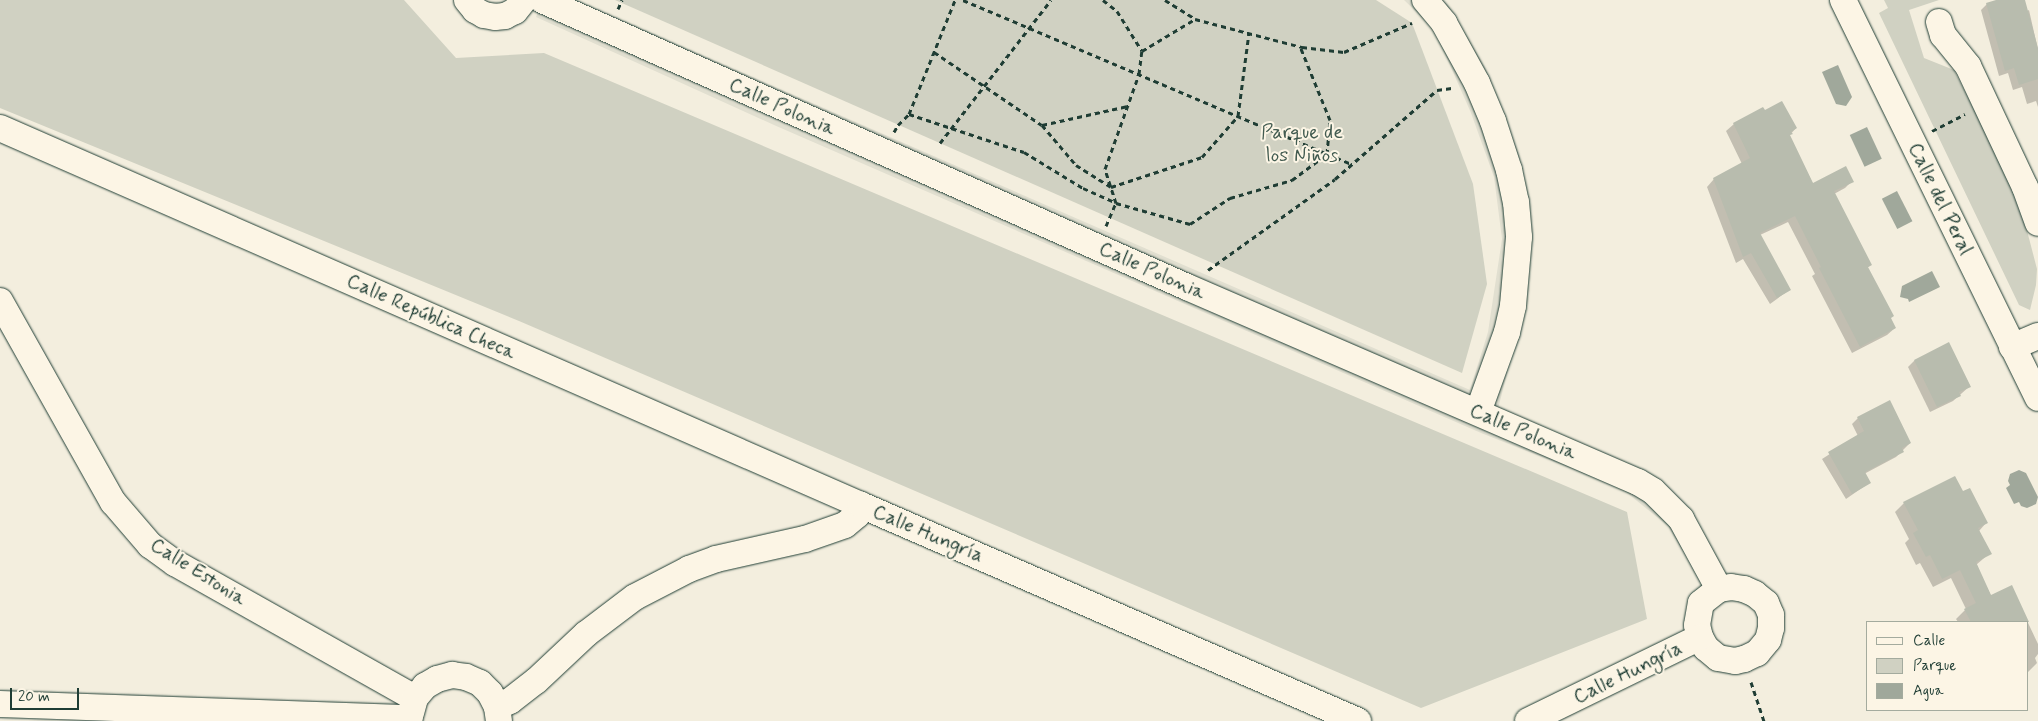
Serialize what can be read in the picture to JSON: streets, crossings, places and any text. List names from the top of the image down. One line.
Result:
{"streets":{"street":["Calle Polonia","Calle del Peral","Calle República Checa","Calle Hungría","Calle Estonia"]},"crossings":[["Calle Polonia","Calle Hungría"],["Calle República Checa","Calle Hungría"]],"parks":["Parque de los Niños"],"legend":["Calle","Parque","Agua"],"scale_bar":"20 m"}
